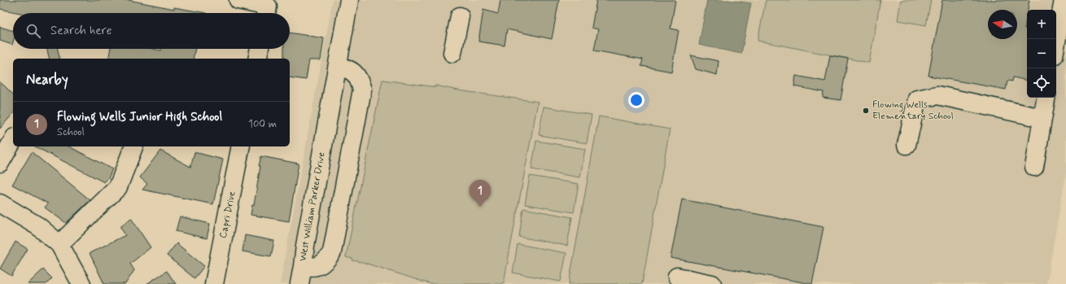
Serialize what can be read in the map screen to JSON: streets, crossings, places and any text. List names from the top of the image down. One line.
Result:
{"streets":{"street":["West William Parker Drive","Capri Drive"]},"places":["Flowing Wells Elementary School"],"north":"left","page":{"map_buttons":["+","−"],"search":"Search here","heading":"Nearby","list":[{"mark":"1","name":"Flowing Wells Junior High School","note":"School","value":"100 m"}],"pins":"1"}}
